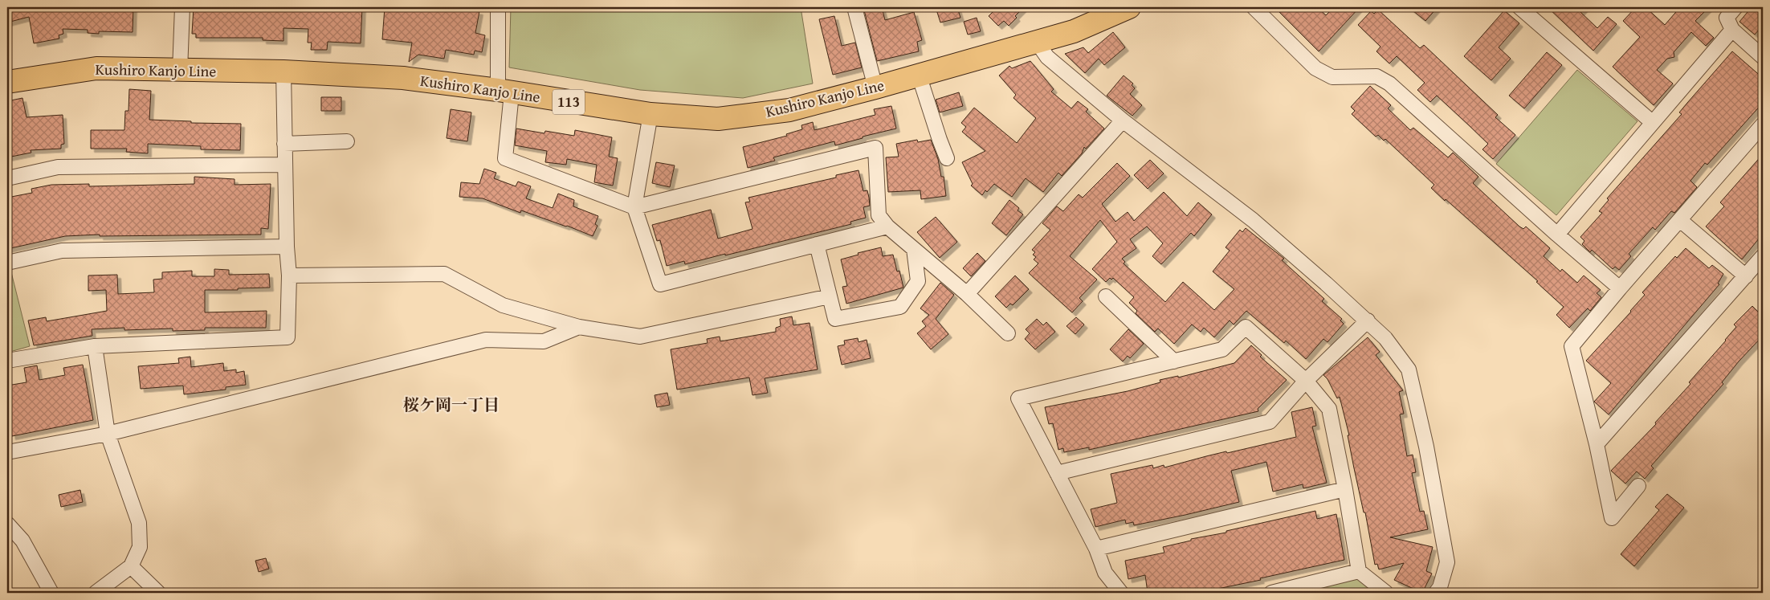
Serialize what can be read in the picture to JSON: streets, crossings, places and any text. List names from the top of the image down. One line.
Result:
{"streets":{"main road":["Kushiro Kanjo Line","113"]},"districts":["桜ケ岡一丁目"]}
